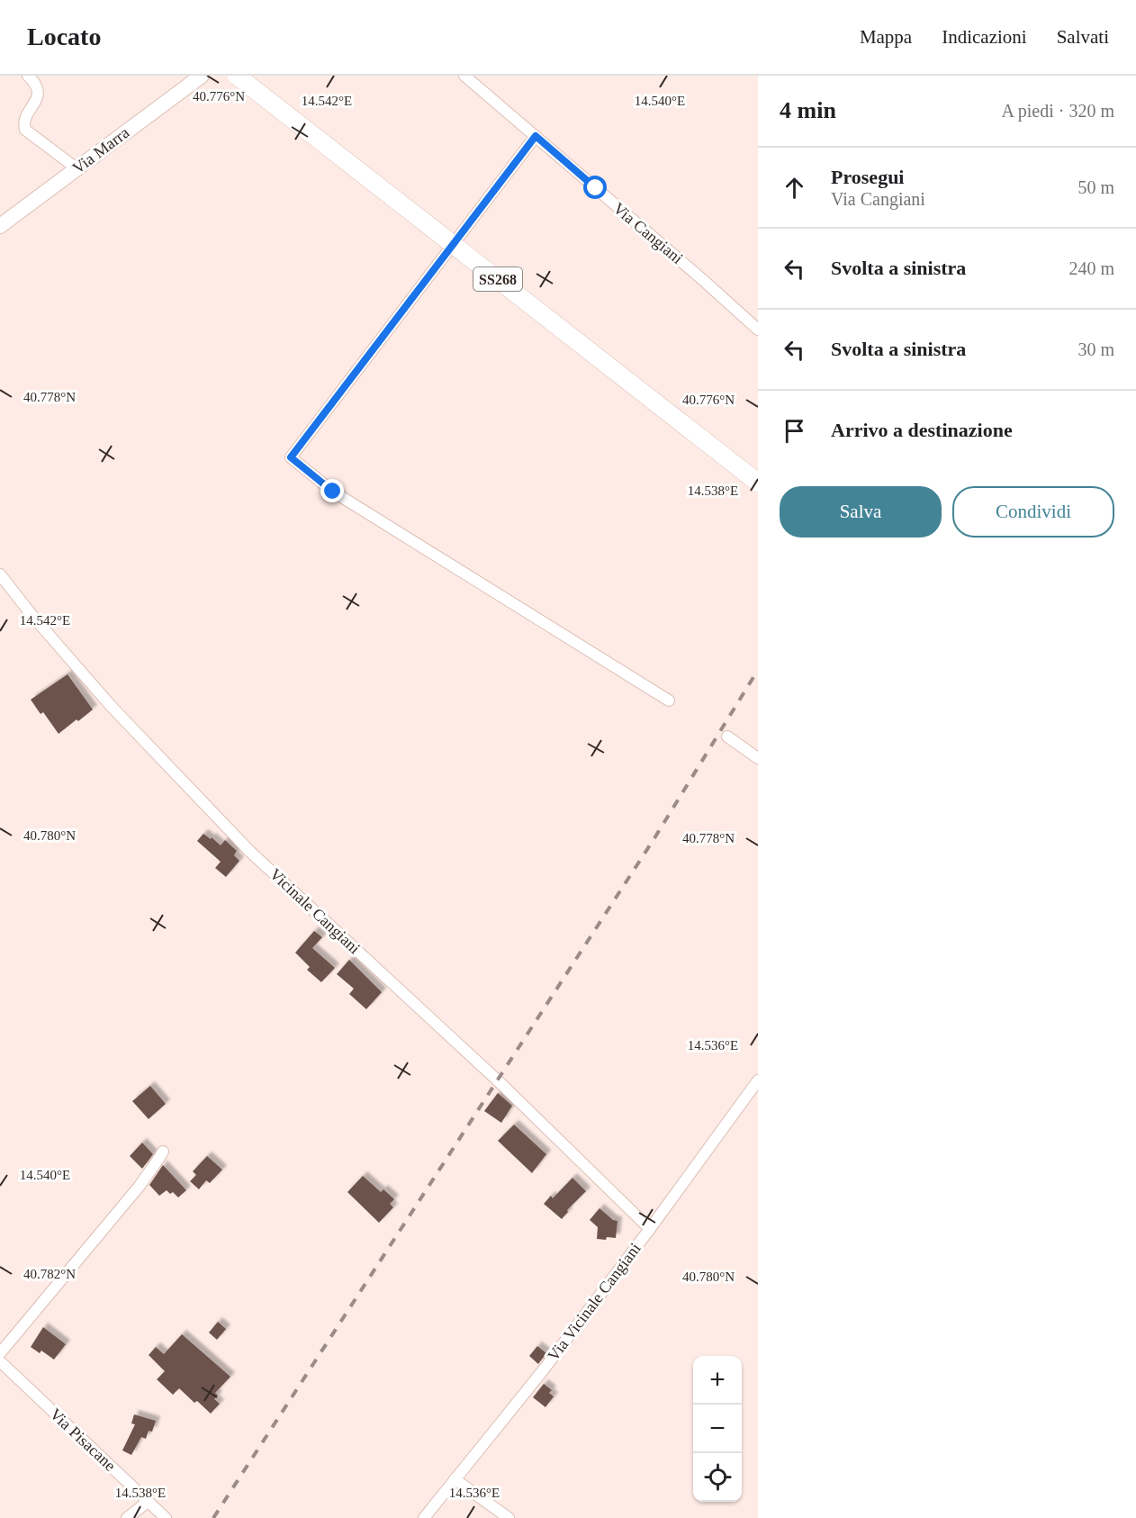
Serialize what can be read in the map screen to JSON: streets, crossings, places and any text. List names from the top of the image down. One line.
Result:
{"streets":{"highway":["SS268"],"main road":["Via Marra"],"street":["Via Cangiani","Vicinale Cangiani","Via Vicinale Cangiani","Via Pisacane"]},"crossings":[["Vicinale Cangiani","Via Vicinale Cangiani"]],"page":{"header":"Locato","nav":["Mappa","Indicazioni","Salvati"],"heading":["4 min","A piedi · 320 m"],"list":[["Prosegui","Via Cangiani","50 m"],["Svolta a sinistra","240 m"],["Svolta a sinistra","30 m"],"Arrivo a destinazione"],"buttons":["Salva","Condividi"],"map_buttons":["+","−"]},"coordinates":["40.776°N","14.542°E","14.540°E","40.778°N","14.538°E","40.780°N","14.536°E","40.782°N"]}
